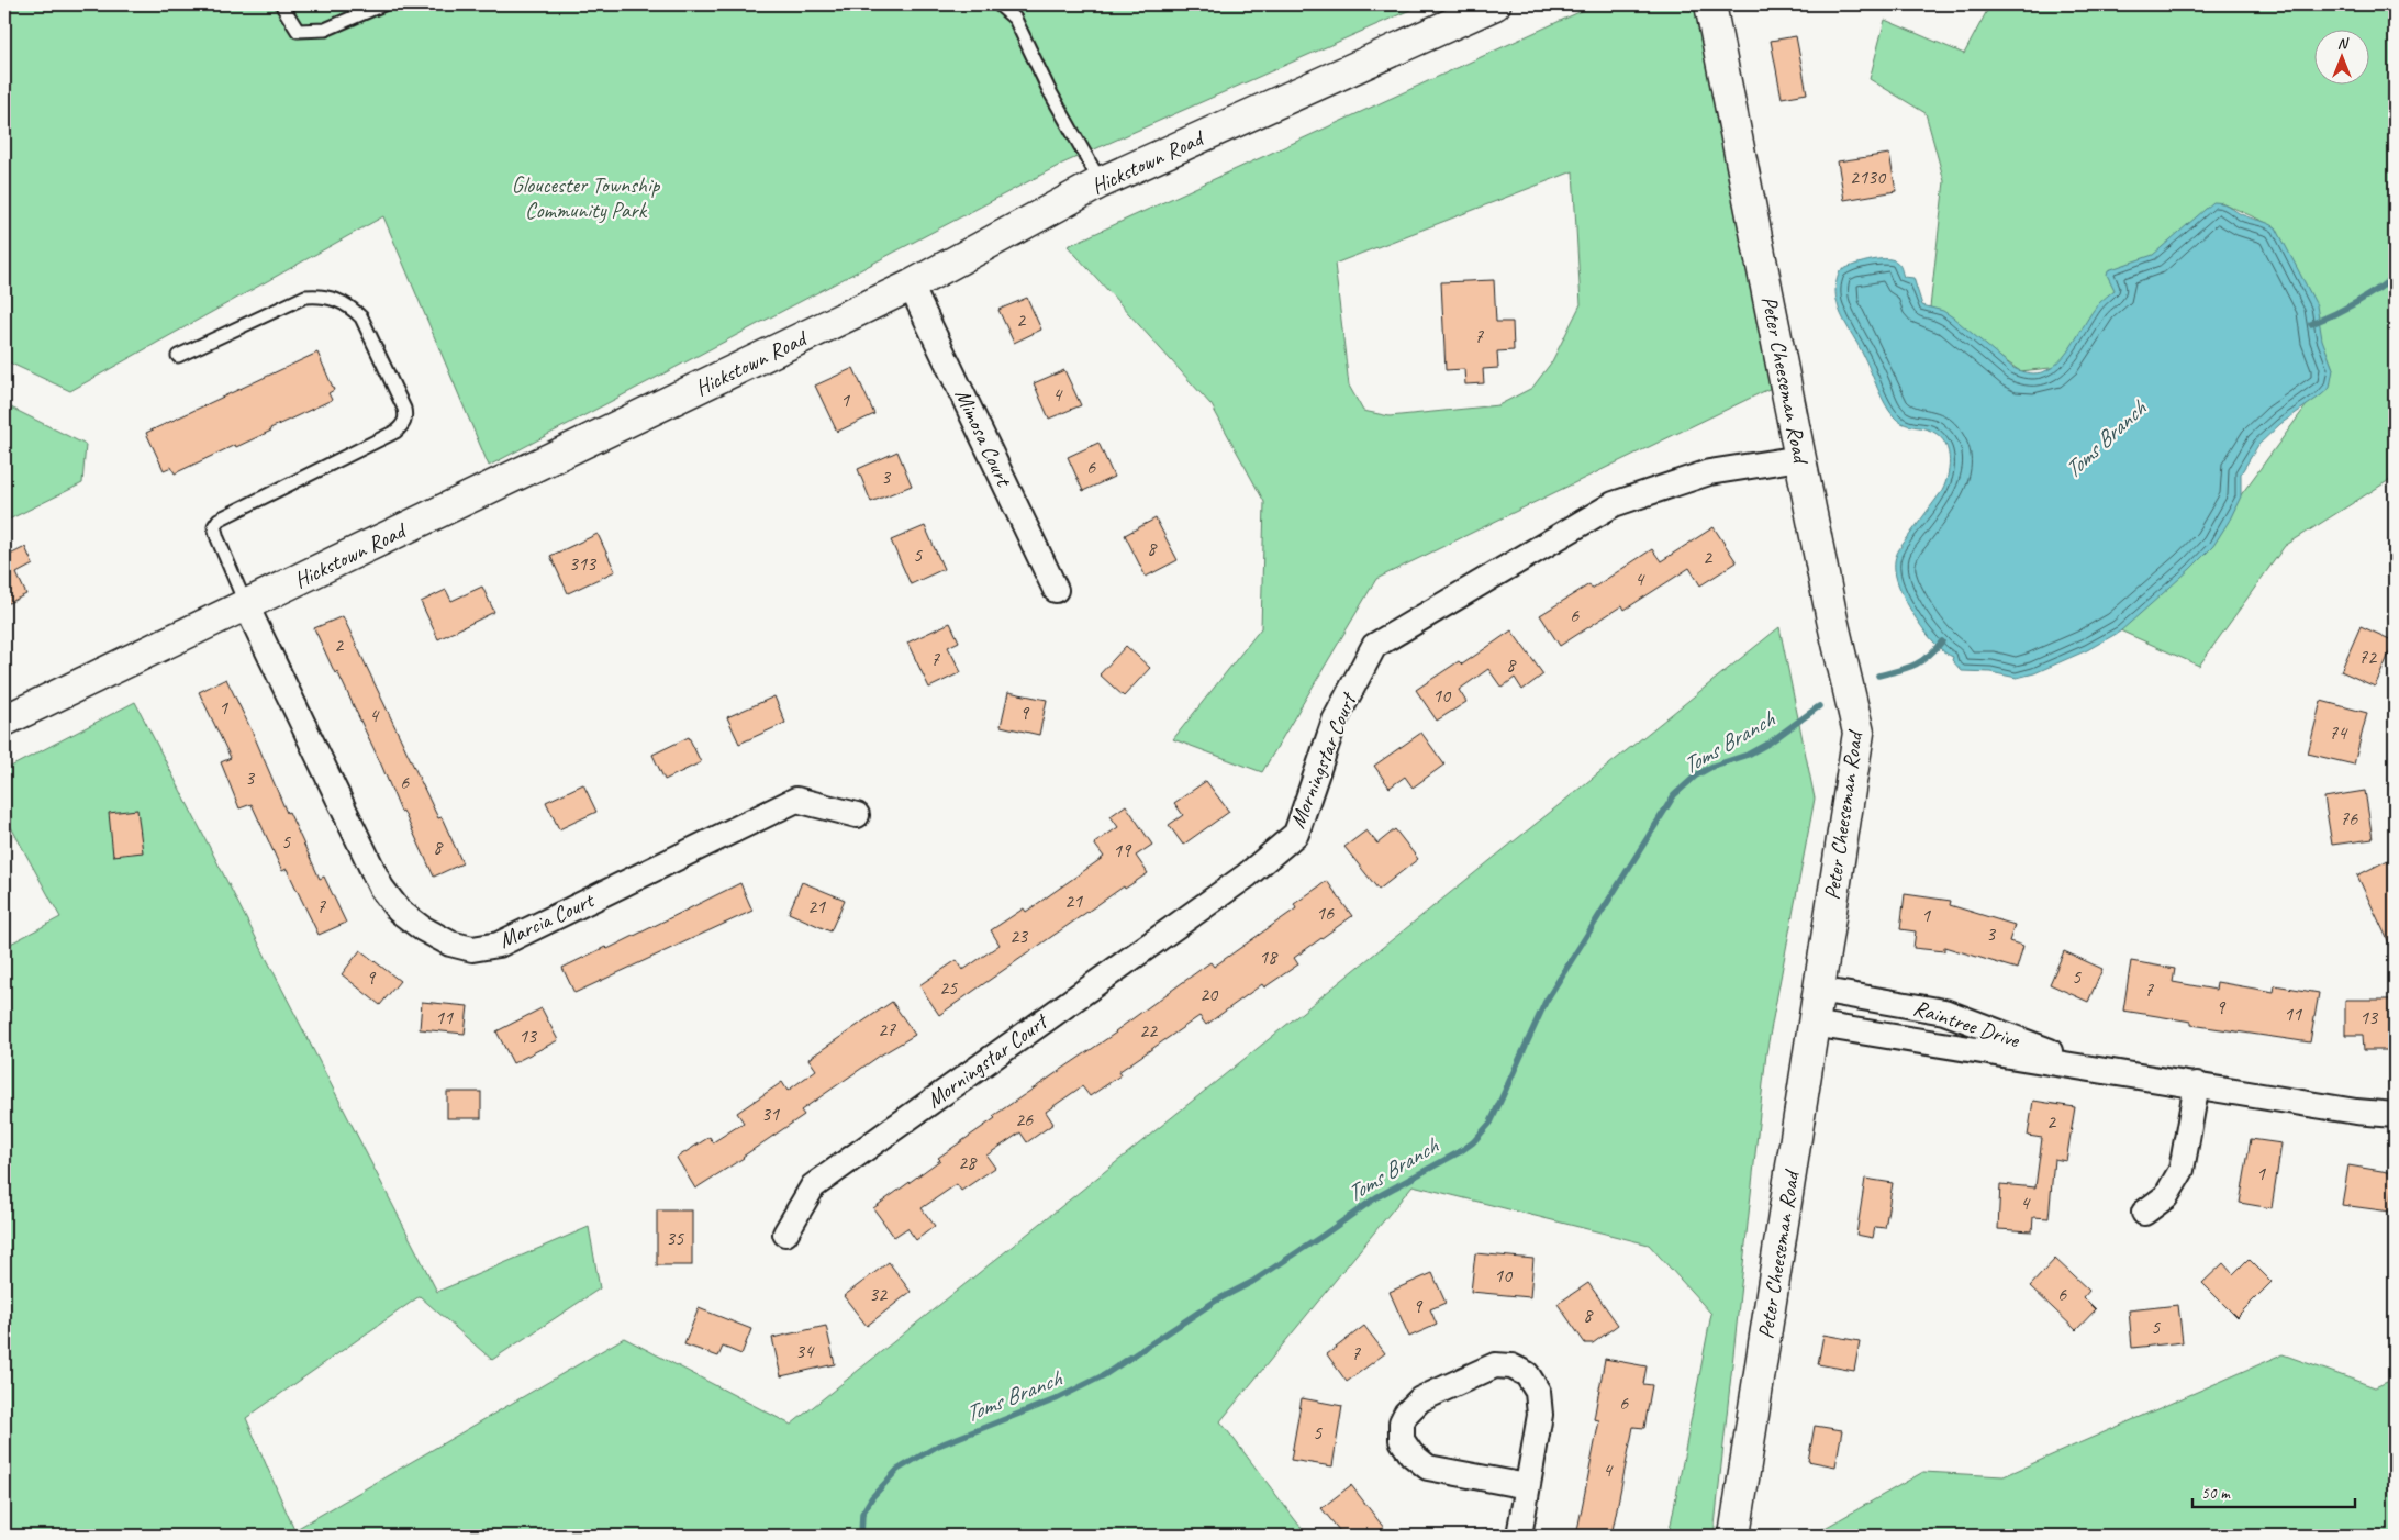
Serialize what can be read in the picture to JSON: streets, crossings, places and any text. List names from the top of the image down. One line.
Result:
{"streets":{"street":["Hickstown Road","Peter Cheeseman Road","Mimosa Court","Morningstar Court","Marcia Court","Raintree Drive"]},"crossings":[["Hickstown Road","Mimosa Court"],["Hickstown Road","Marcia Court"],["Peter Cheeseman Road","Morningstar Court"],["Peter Cheeseman Road","Raintree Drive"]],"water":["Toms Branch"],"parks":["Gloucester Township Community Park"],"house_numbers":["2130","2","7","4","1","6","3","8","5","2","313","4","6","2","72","7","8","10","1","9","4","74","3","6","76","5","8","19","21","7","21","16","1","3","23","18","5","9","25","7","20","9","11","11","13","27","22","13","31","26","2","28","1","4","35","10","32","6","9","8","5","34","7","6","5","4"],"scale_bar":"50 m","north":"top"}
